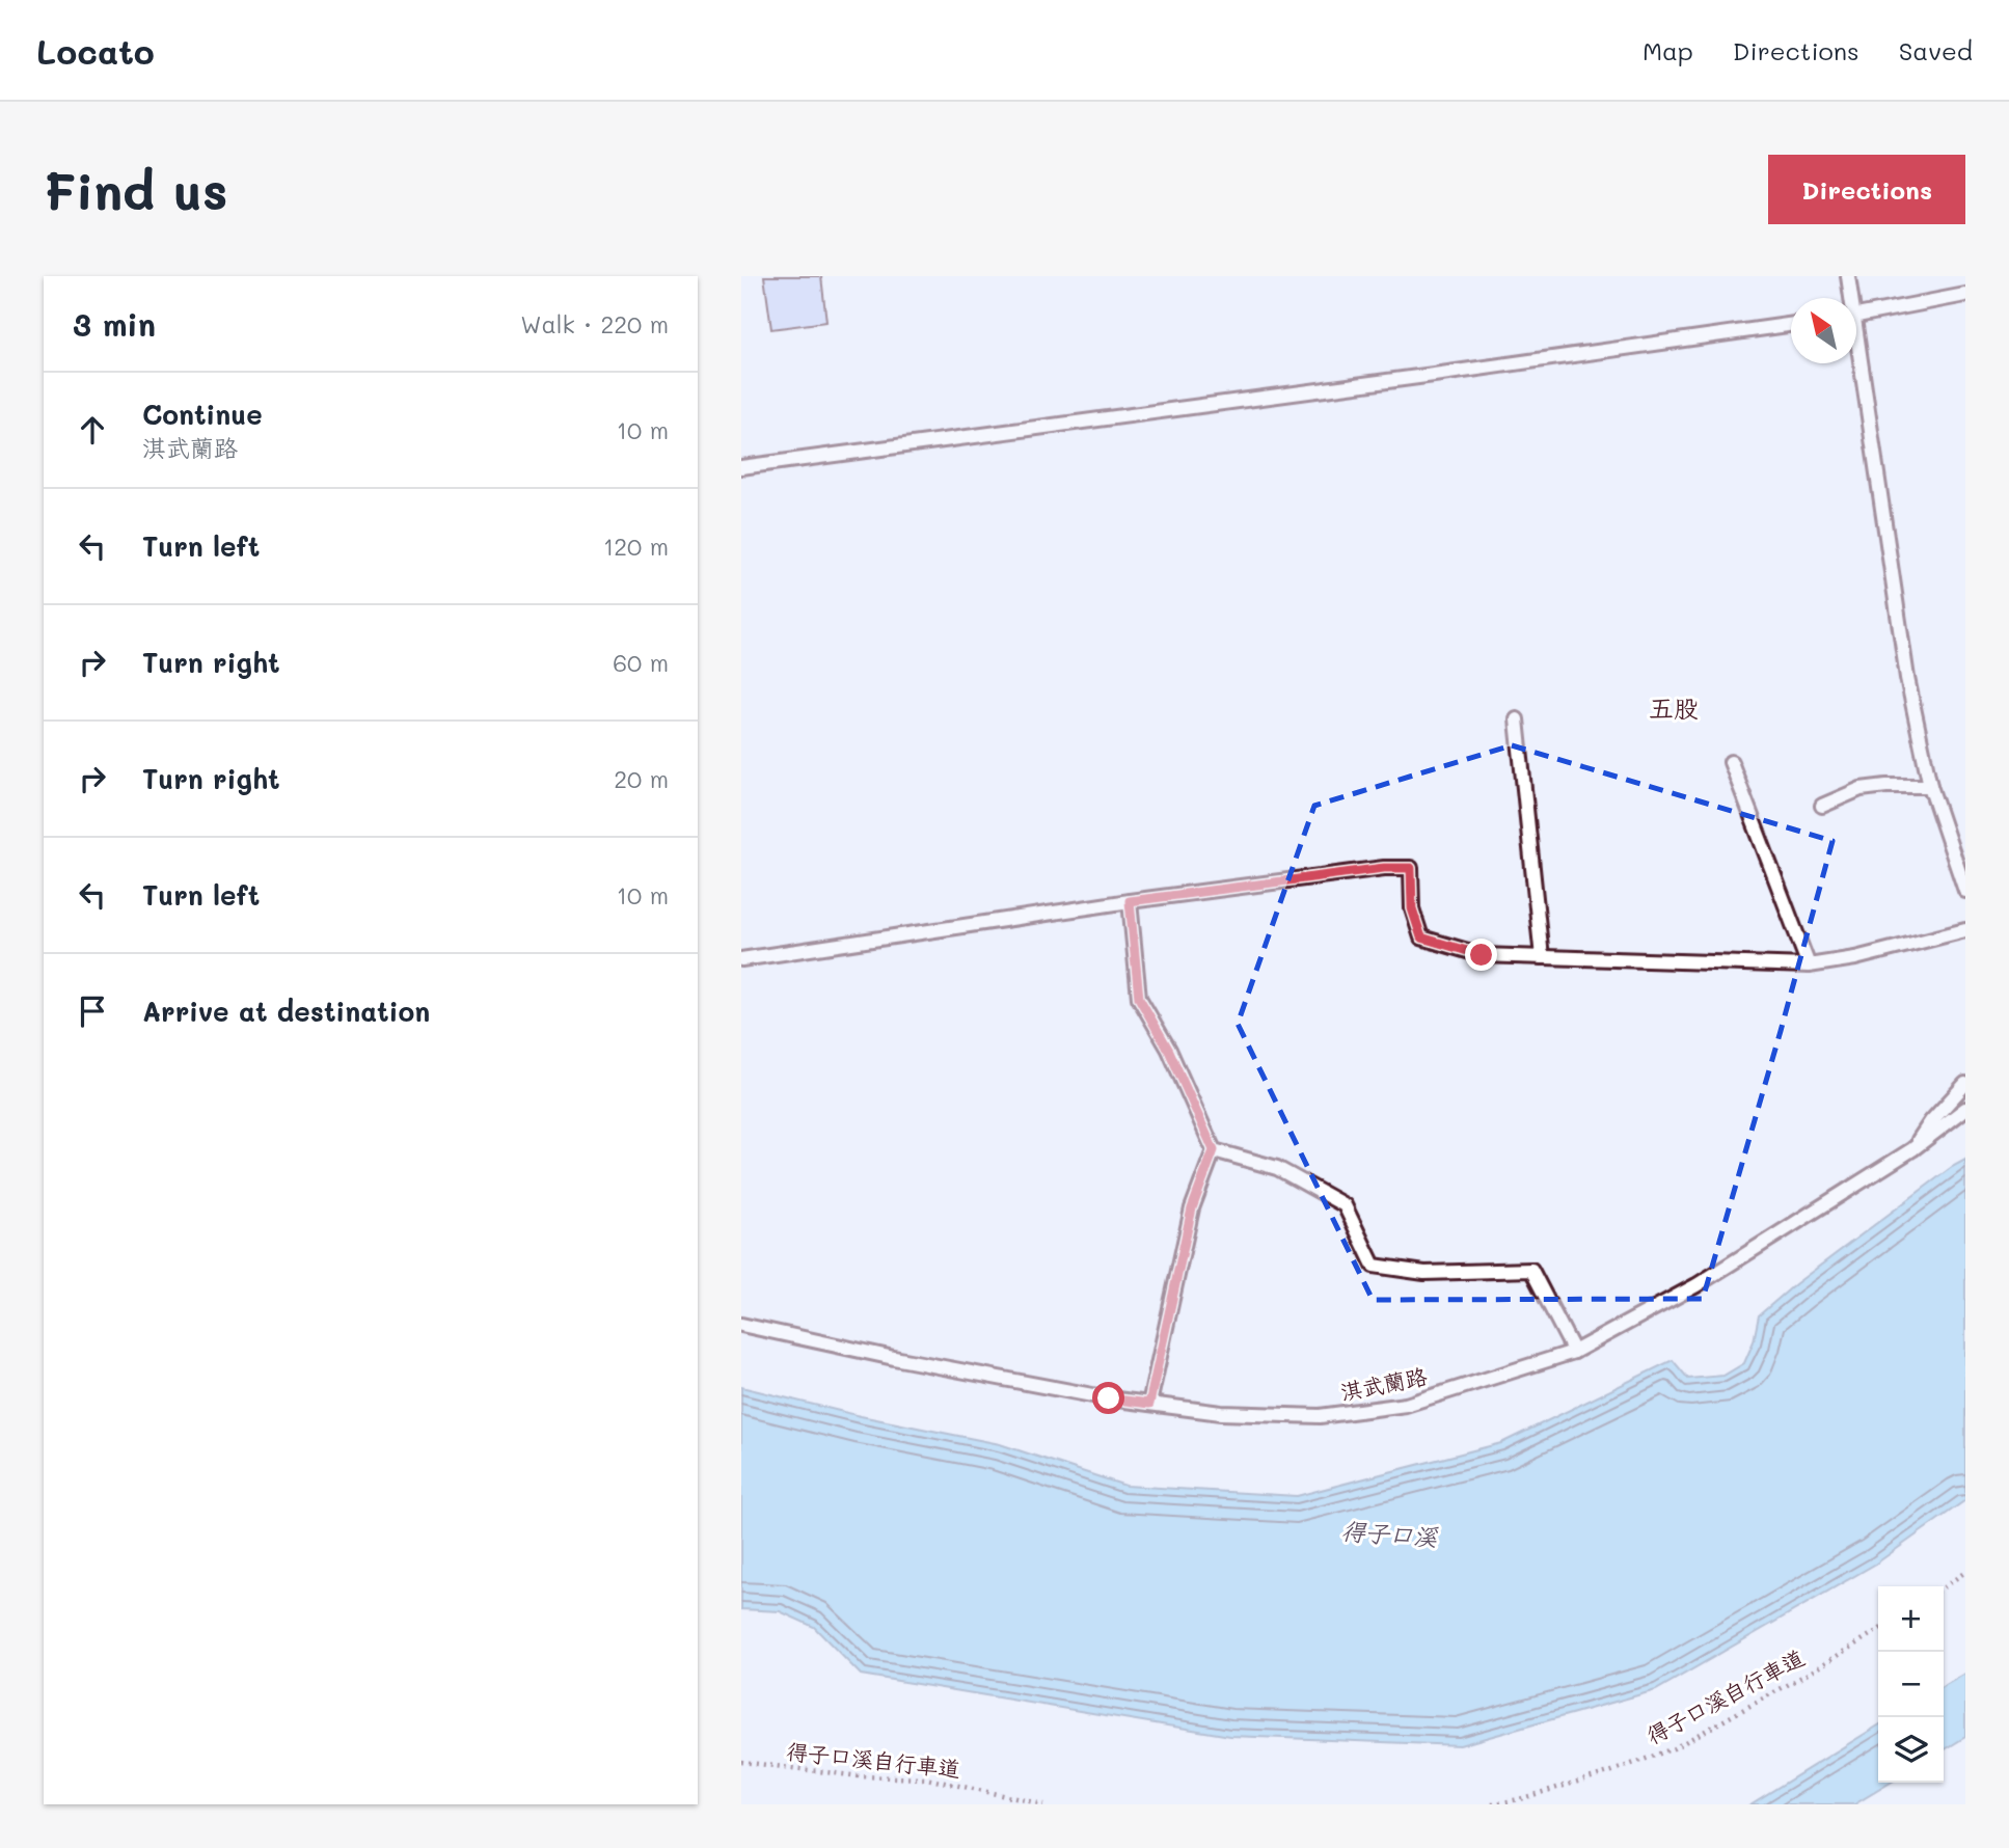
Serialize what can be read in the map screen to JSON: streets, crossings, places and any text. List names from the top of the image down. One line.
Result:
{"streets":{"lane":["淇武蘭路"],"path":["得子口溪自行車道"]},"districts":["五股"],"water":["得子口溪"],"north":"top left","page":{"header":"Locato","nav":["Map","Directions","Saved"],"buttons":"Directions","title":"Find us","heading":["3 min","Walk · 220 m"],"list":[["Continue","淇武蘭路","10 m"],["Turn left","120 m"],["Turn right","60 m"],["Turn right","20 m"],["Turn left","10 m"],"Arrive at destination"],"map_buttons":["+","−"]}}
